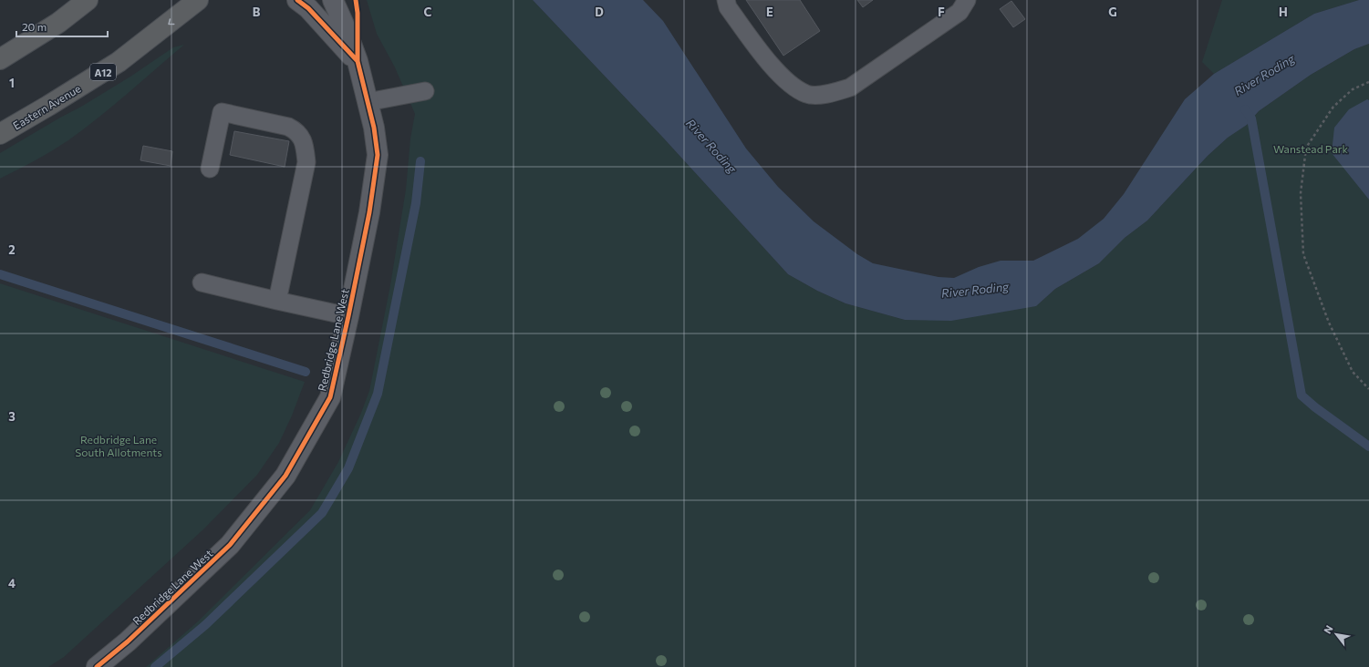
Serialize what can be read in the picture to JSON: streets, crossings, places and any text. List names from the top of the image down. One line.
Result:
{"streets":{"highway":["A12","Eastern Avenue"],"street":["Redbridge Lane West"]},"water":["River Roding"],"parks":["Wanstead Park","Redbridge Lane South Allotments"],"scale_bar":"20 m","north":"top left","grid":{"columns":["B","C","D","E","F","G","H"],"rows":["1","2","3","4"]}}
